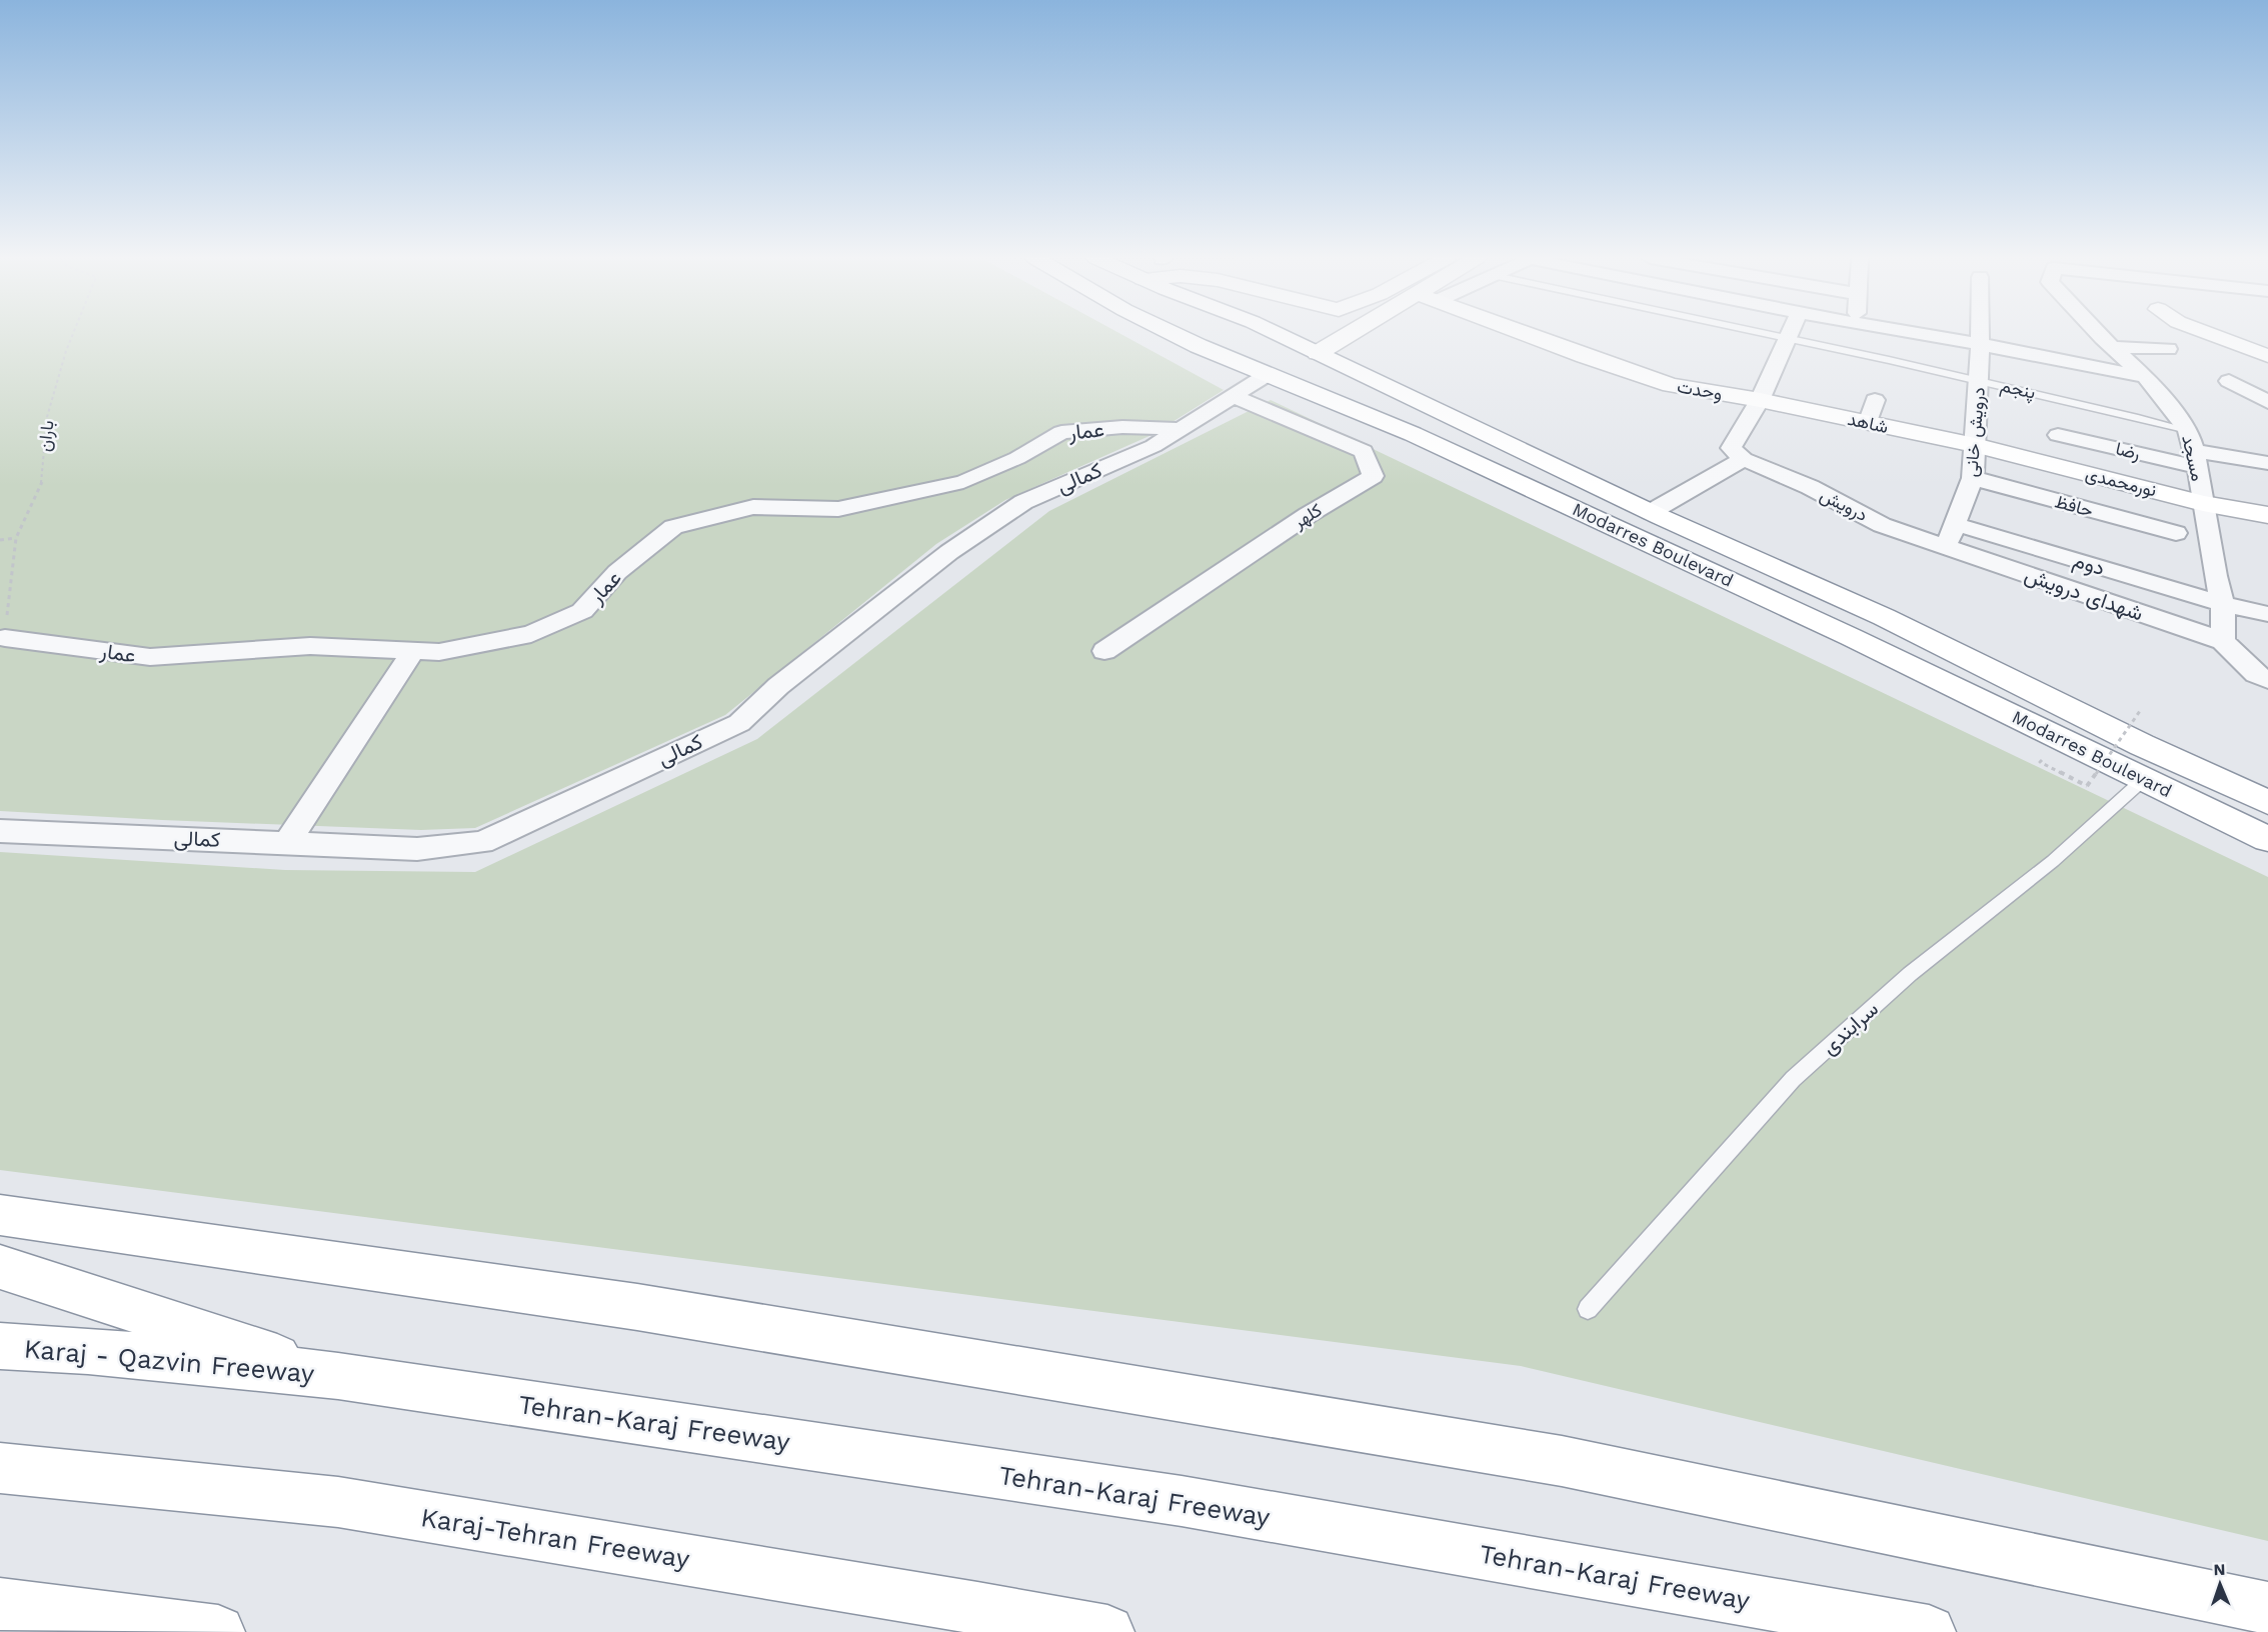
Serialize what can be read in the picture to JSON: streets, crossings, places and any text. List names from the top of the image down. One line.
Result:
{"streets":{"main road":["وحدت","شاهد","نورمحمدی","Modarres Boulevard","Karaj - Qazvin Freeway","Tehran-Karaj Freeway","Karaj-Tehran Freeway"],"street":["عمار","درویش خانی","رضا","مسجد","کمالی","درویش","حافظ","کلهر","دوم","شهدای درویش"],"lane":["پنجم","سرابندی"],"path":["باران"]},"crossings":[["پنجم","درویش خانی"],["پنجم","رضا"],["پنجم","مسجد"],["وحدت","شاهد"],["شاهد","درویش خانی"],["شاهد","نورمحمدی"],["عمار","باران"],["عمار","کمالی"],["درویش خانی","نورمحمدی"],["درویش خانی","درویش"],["درویش خانی","حافظ"],["درویش خانی","دوم"],["درویش خانی","شهدای درویش"],["رضا","مسجد"],["مسجد","نورمحمدی"],["مسجد","دوم"],["مسجد","شهدای درویش"],["کمالی","کلهر"],["کمالی","Modarres Boulevard"],["درویش","شهدای درویش"],["Modarres Boulevard","سرابندی"],["Karaj - Qazvin Freeway","Tehran-Karaj Freeway"]],"north":"top"}
